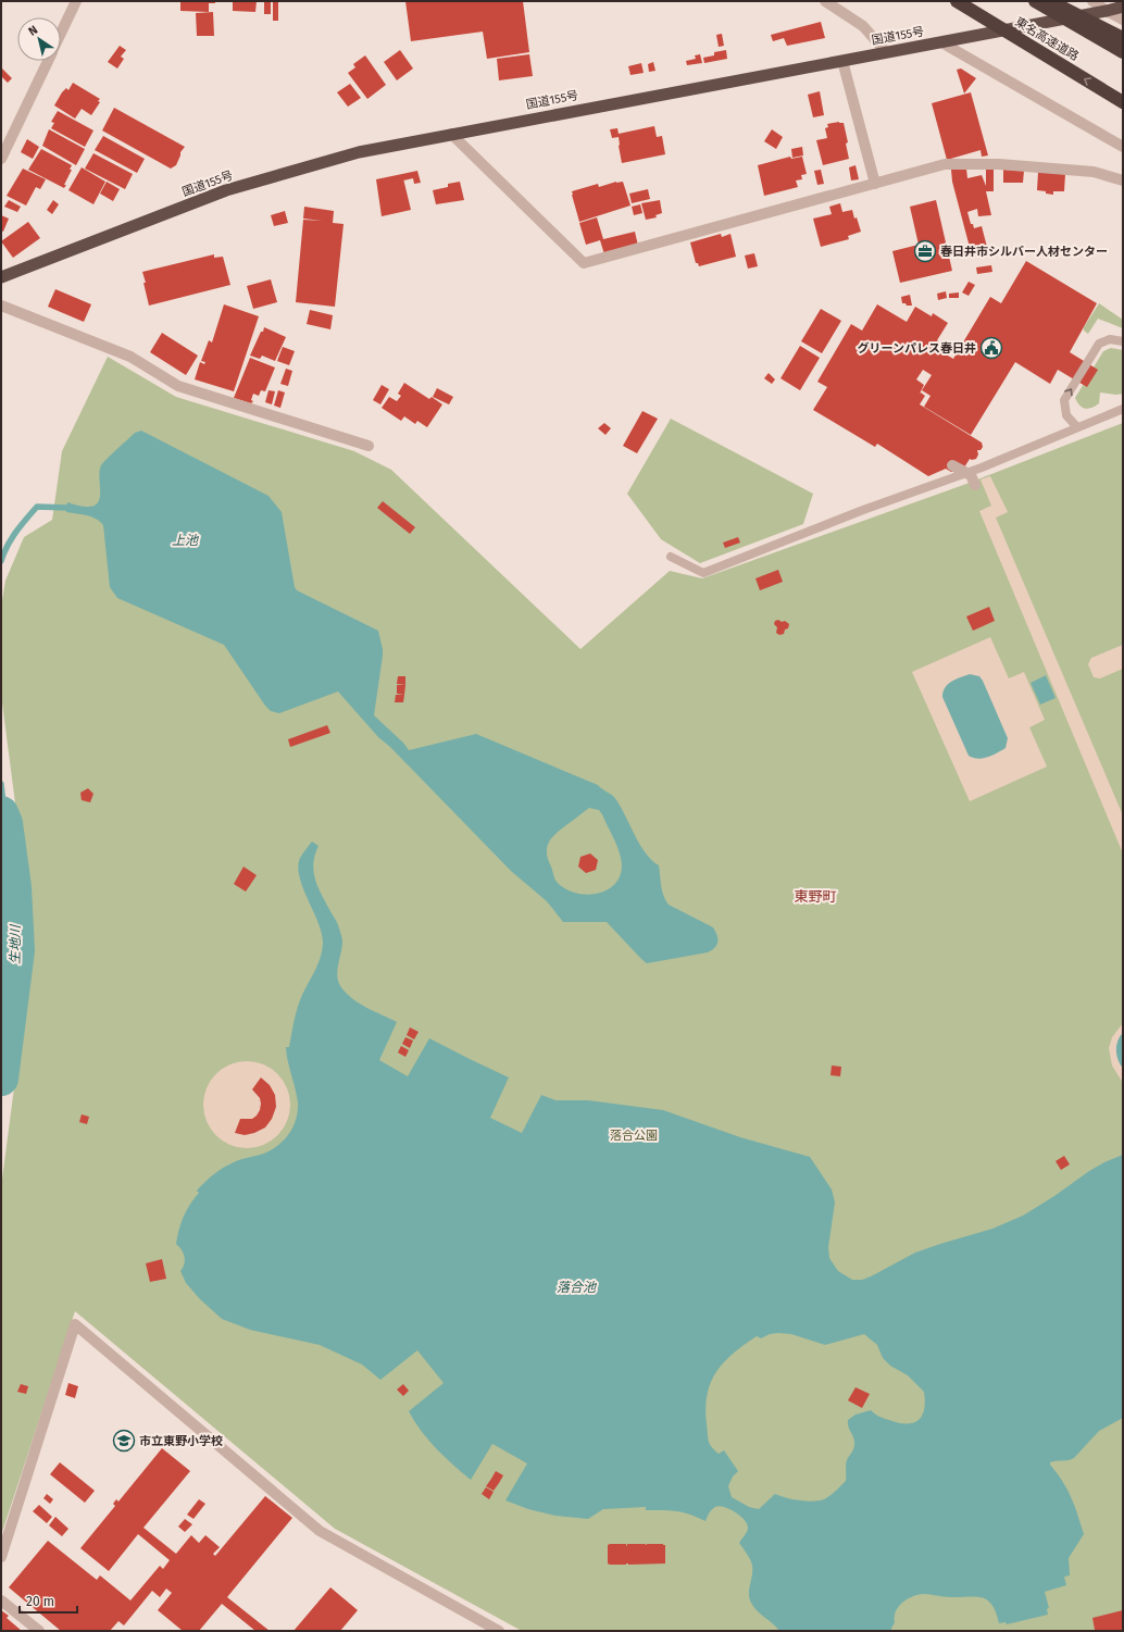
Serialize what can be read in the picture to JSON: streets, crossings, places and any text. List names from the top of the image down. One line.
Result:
{"streets":{"highway":["国道155号","東名高速道路"]},"districts":["東野町"],"water":["上池","生地川","落合池"],"parks":["落合公園"],"places":{"office":["春日井市シルバー人材センター"],"public building":["グリーンパレス春日井"],"school or university":["市立東野小学校"]},"scale_bar":"20 m","north":"top left"}
